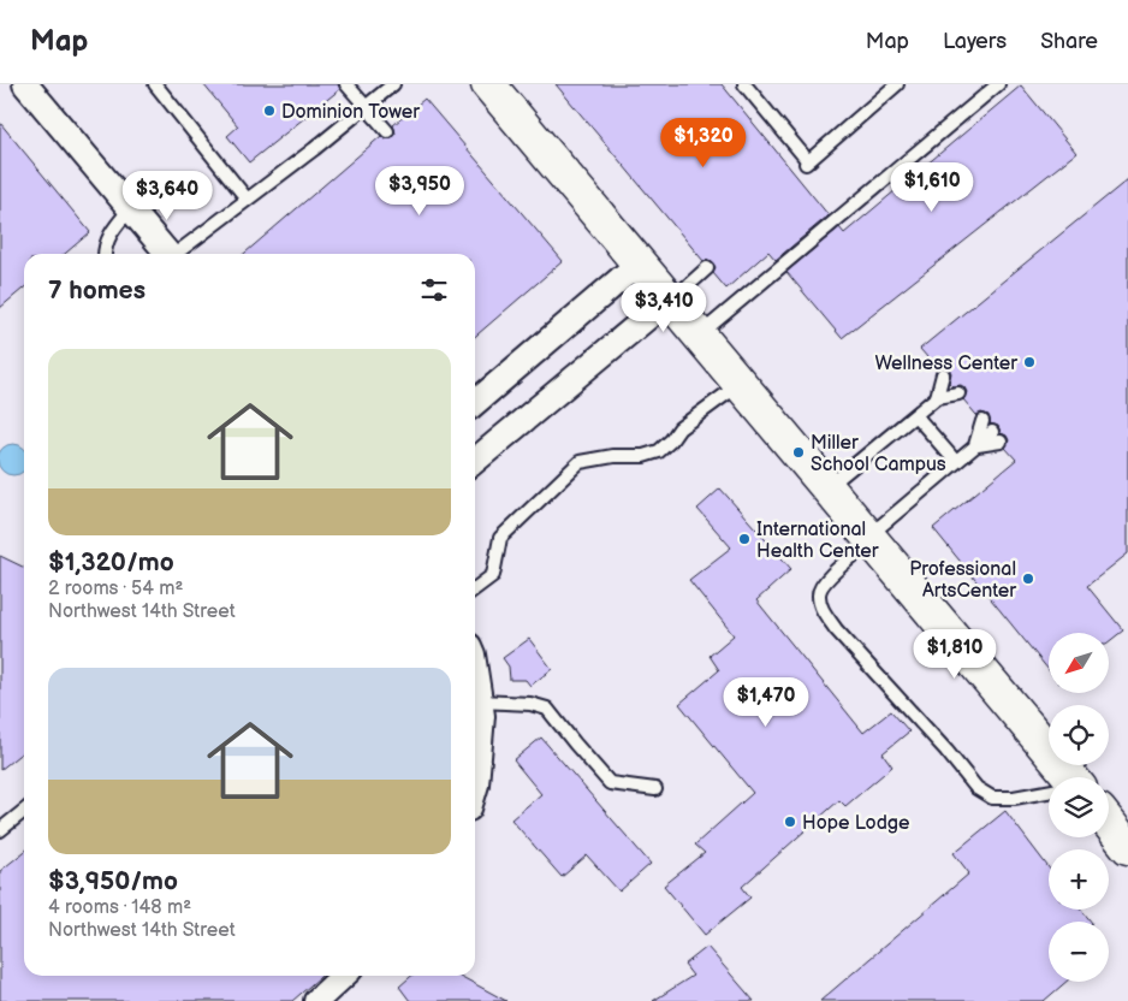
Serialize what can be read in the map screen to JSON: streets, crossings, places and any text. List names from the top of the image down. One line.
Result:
{"places":["Dominion Tower","Wellness Center","Miller School Campus","International Health Center","Professional ArtsCenter","Hope Lodge"],"north":"bottom left","page":{"header":"Map","nav":["Map","Layers","Share"],"price":["$1,320","$1,610","$3,950","$3,640","$3,410","$1,810","$1,470"],"heading":"7 homes","list":[{"name":"$1,320/mo","note":"2 rooms · 54 m² · Northwest 14th Street"},{"name":"$3,950/mo","note":"4 rooms · 148 m² · Northwest 14th Street"}],"map_buttons":["+","−"]}}
